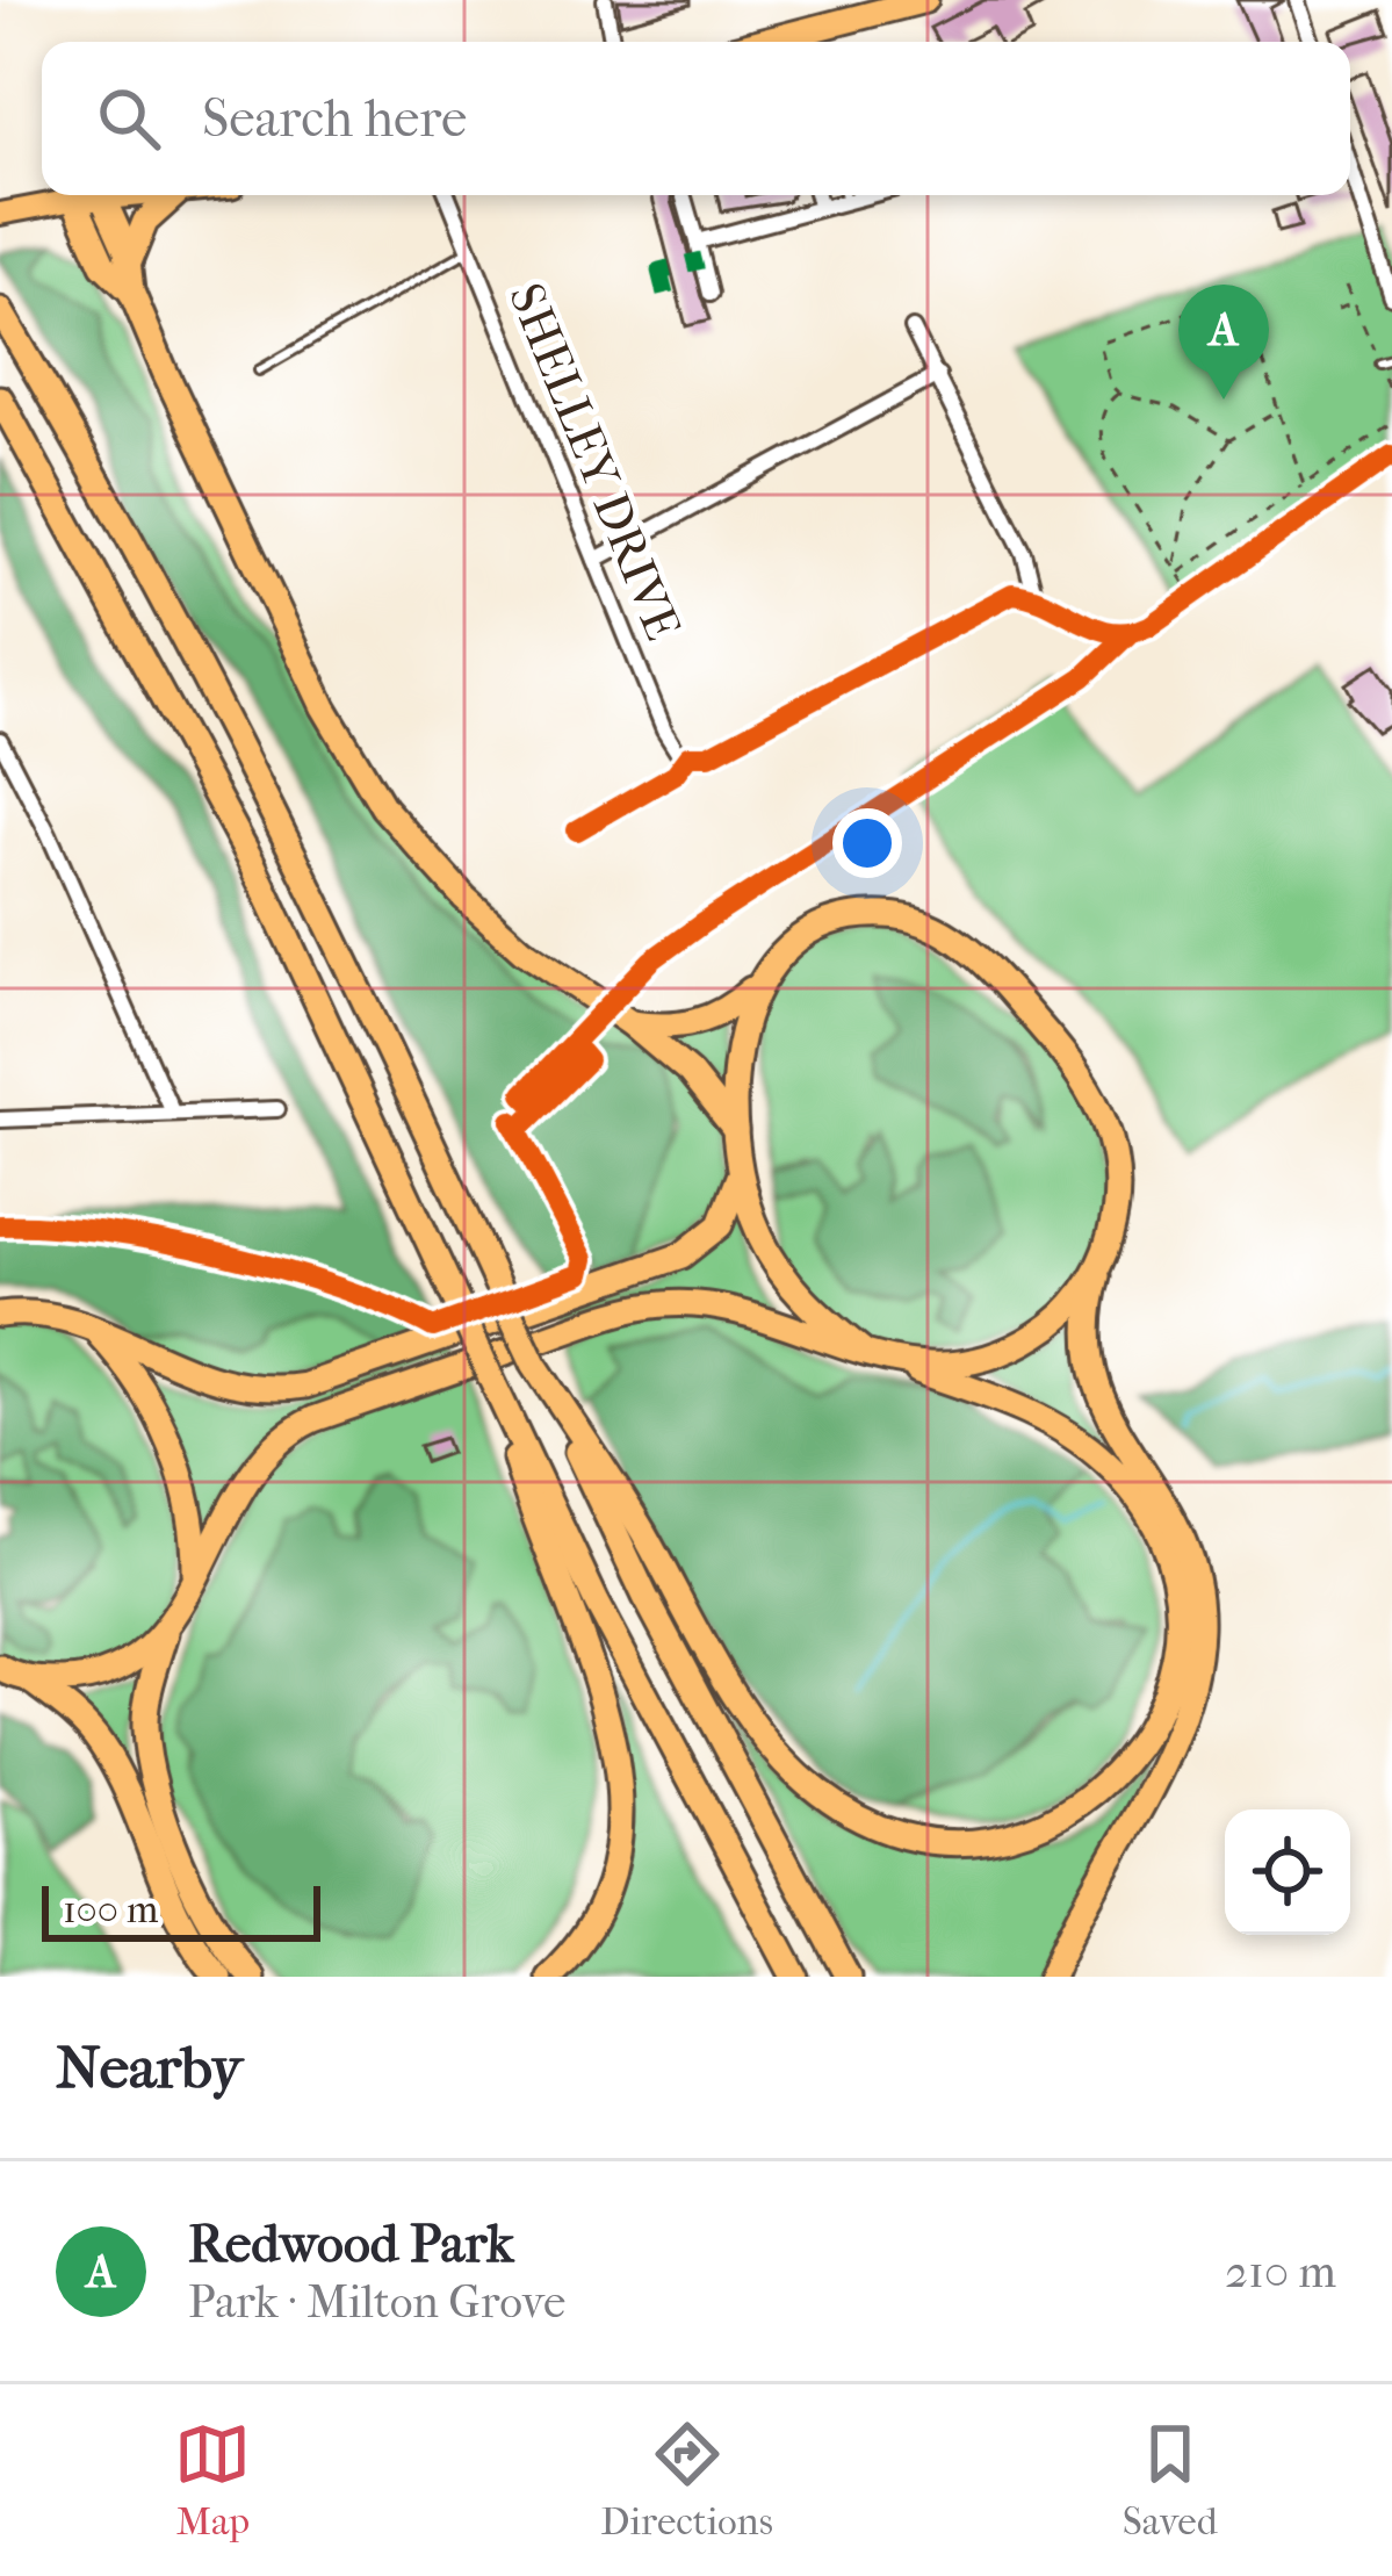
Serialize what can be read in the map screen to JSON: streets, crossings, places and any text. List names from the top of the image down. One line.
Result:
{"streets":{"street":["SHELLEY DRIVE"]},"scale_bar":"100 m","page":{"search":"Search here","pins":"A","scale":"100 m","heading":"Nearby","list":[{"mark":"A","name":"Redwood Park","note":"Park · Milton Grove","value":"210 m"}],"nav":["Map","Directions","Saved"]}}
